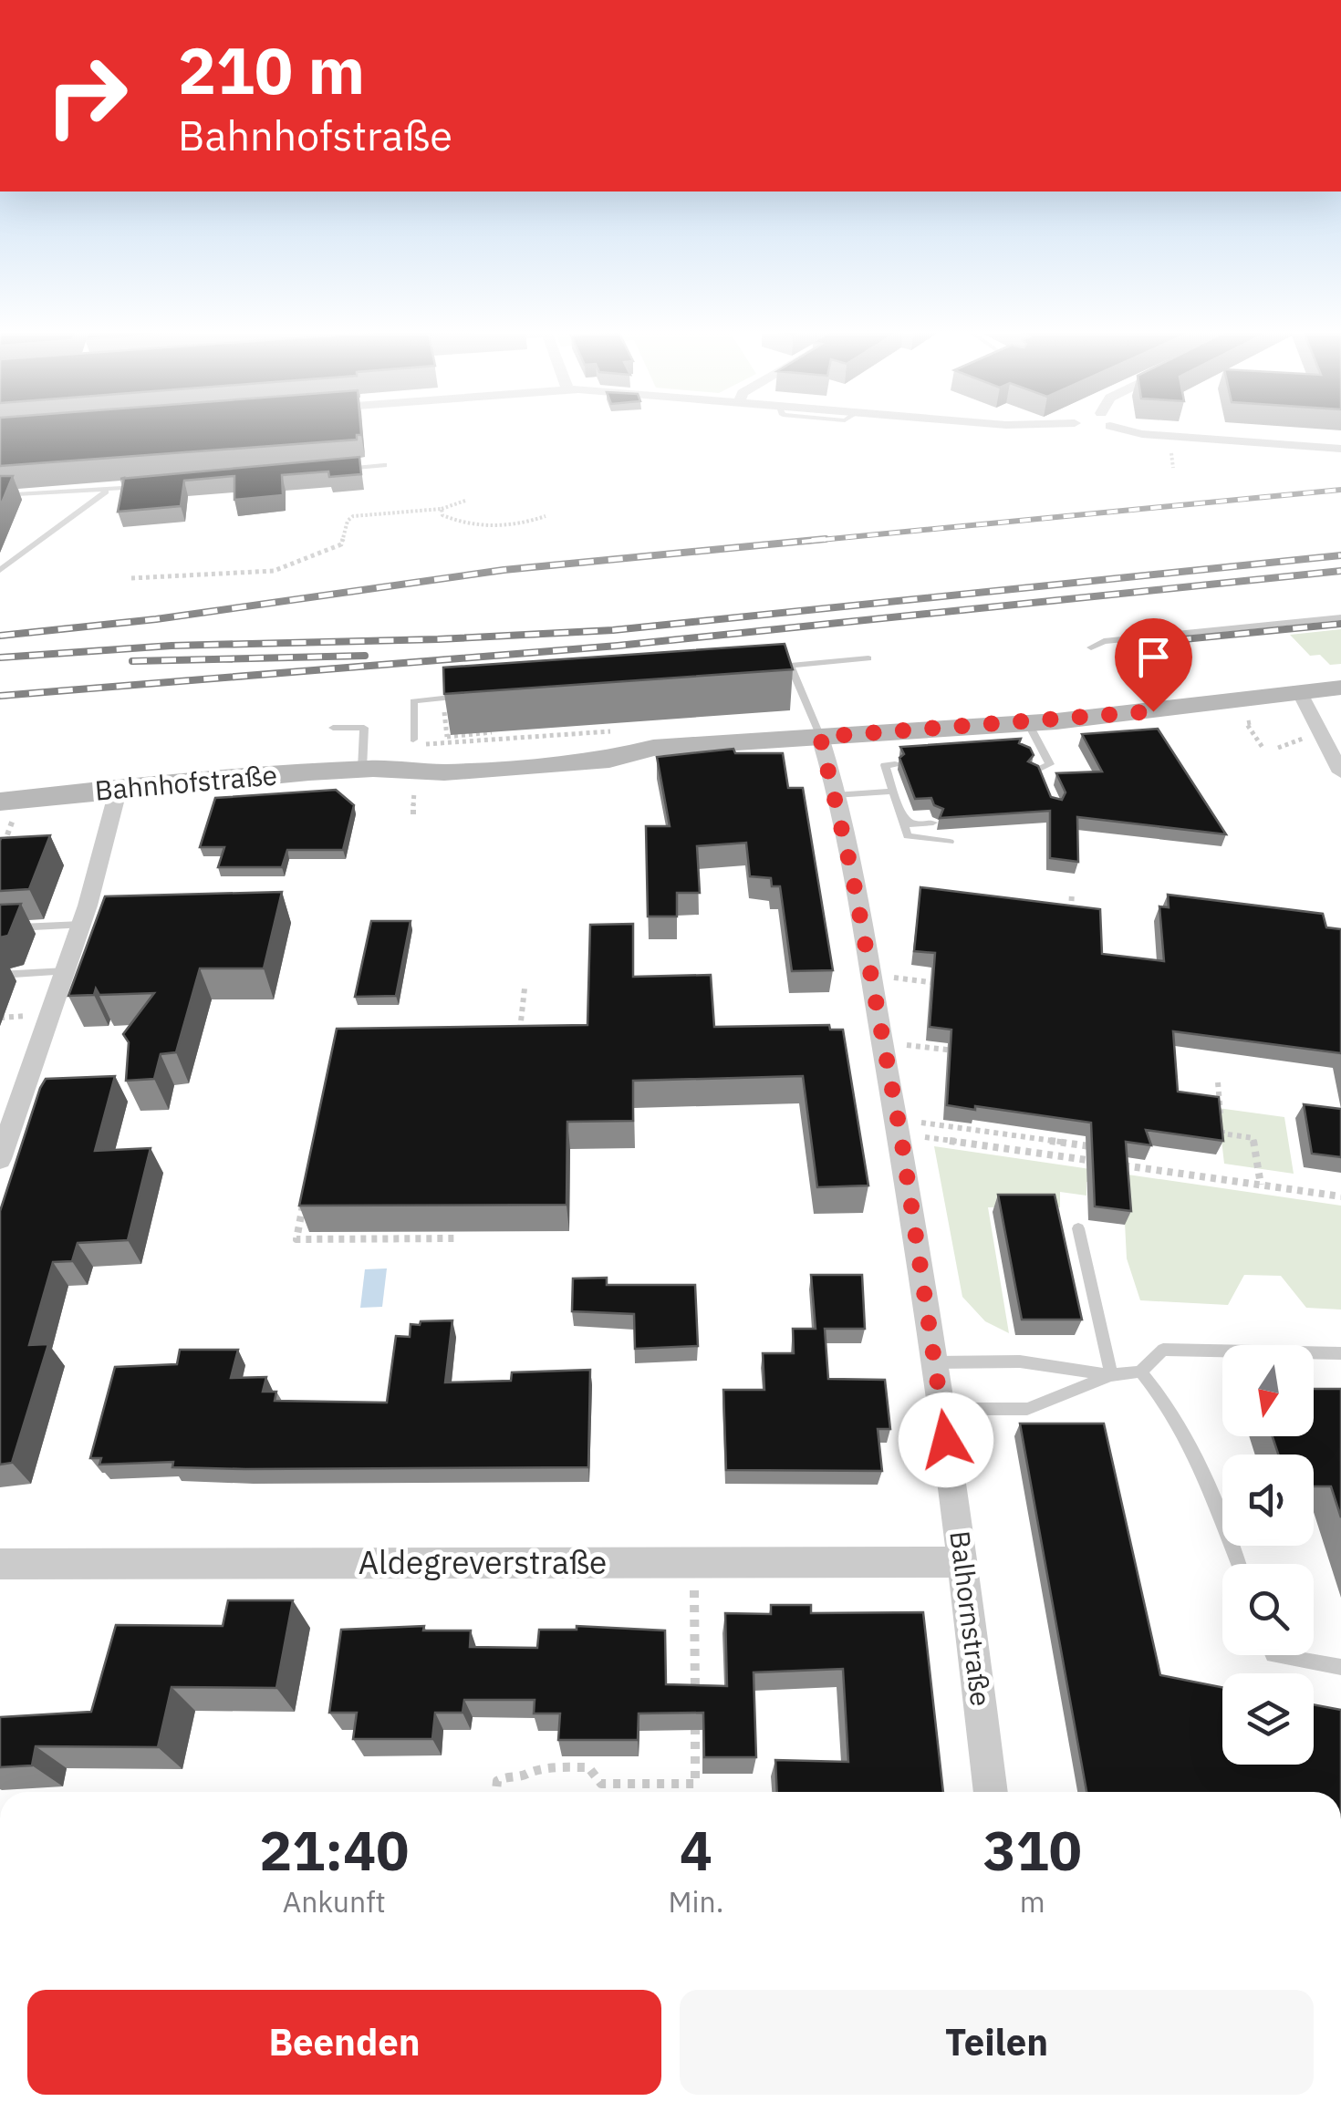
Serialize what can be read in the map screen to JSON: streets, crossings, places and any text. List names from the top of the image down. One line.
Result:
{"streets":{"main road":["Bahnhofstraße"],"street":["Aldegreverstraße","Balhornstraße"]},"crossings":[["Bahnhofstraße","Balhornstraße"],["Aldegreverstraße","Balhornstraße"]],"north":"bottom","page":{"turn":["210 m","Bahnhofstraße"],"eta":["21:40","Ankunft","4","Min.","310","m"],"buttons":["Beenden","Teilen"]}}
